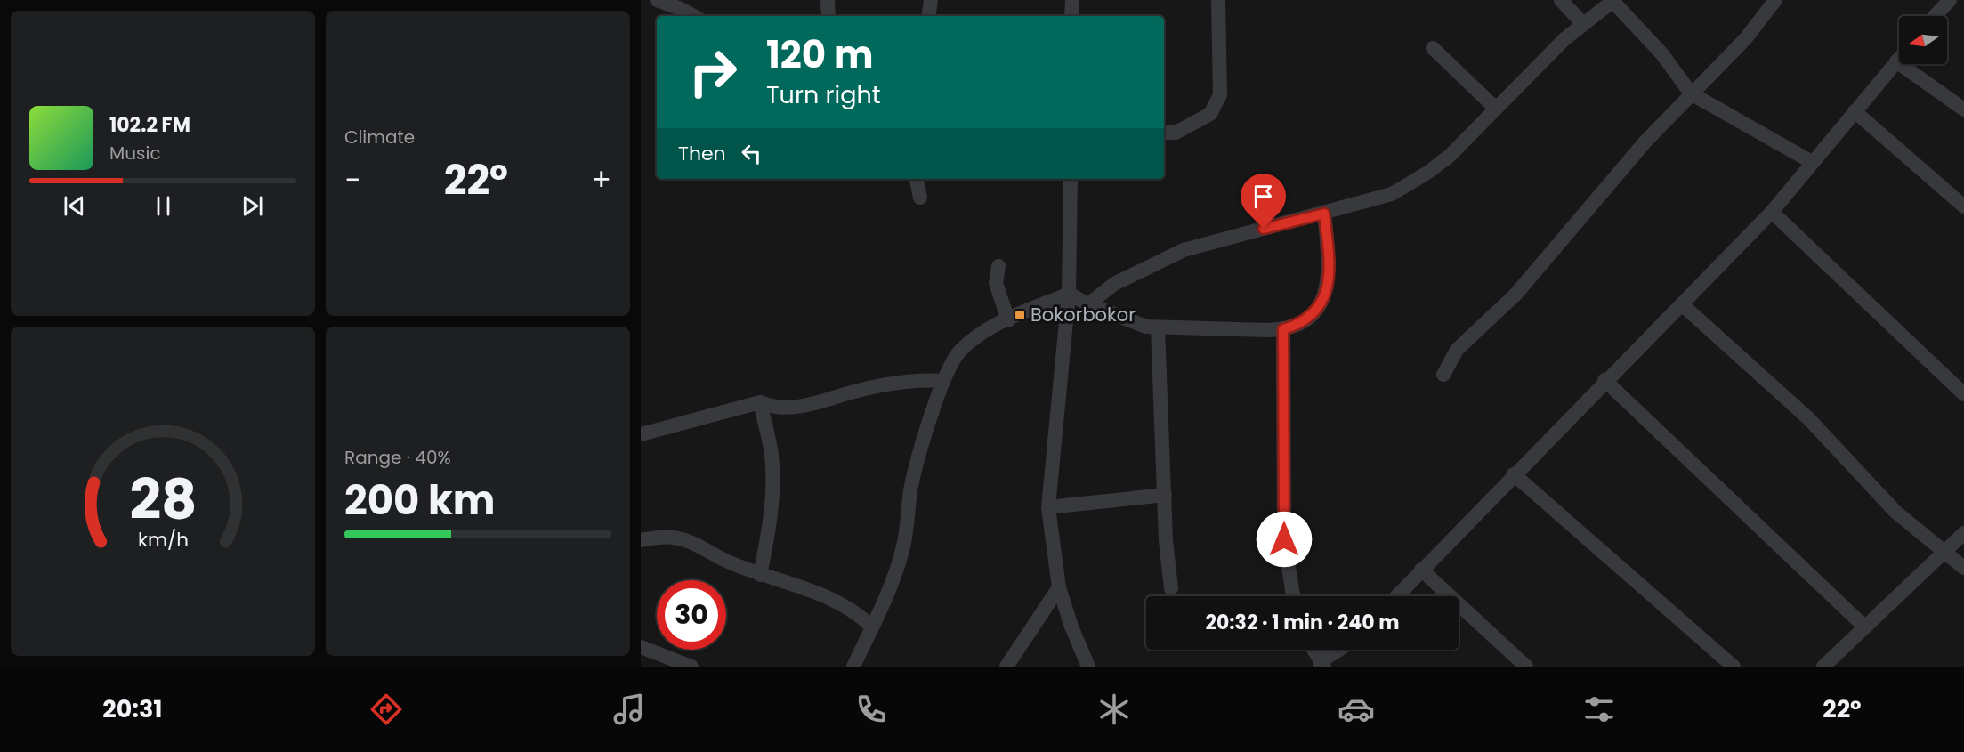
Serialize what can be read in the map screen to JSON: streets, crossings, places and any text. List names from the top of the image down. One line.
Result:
{"places":{"transit":["Bokorbokor"]},"north":"left","page":{"tile":["Climate",["Range · 40%","200 km"]],"turn":["120 m","Turn right"],"song":["102.2 FM","Music"],"then":"Then","heat":["−","22°","+"],"limit":"30","trip":"20:32 · 1 min · 240 m","tabs":["20:31","22°"],"gauge":["28","km/h"]}}
